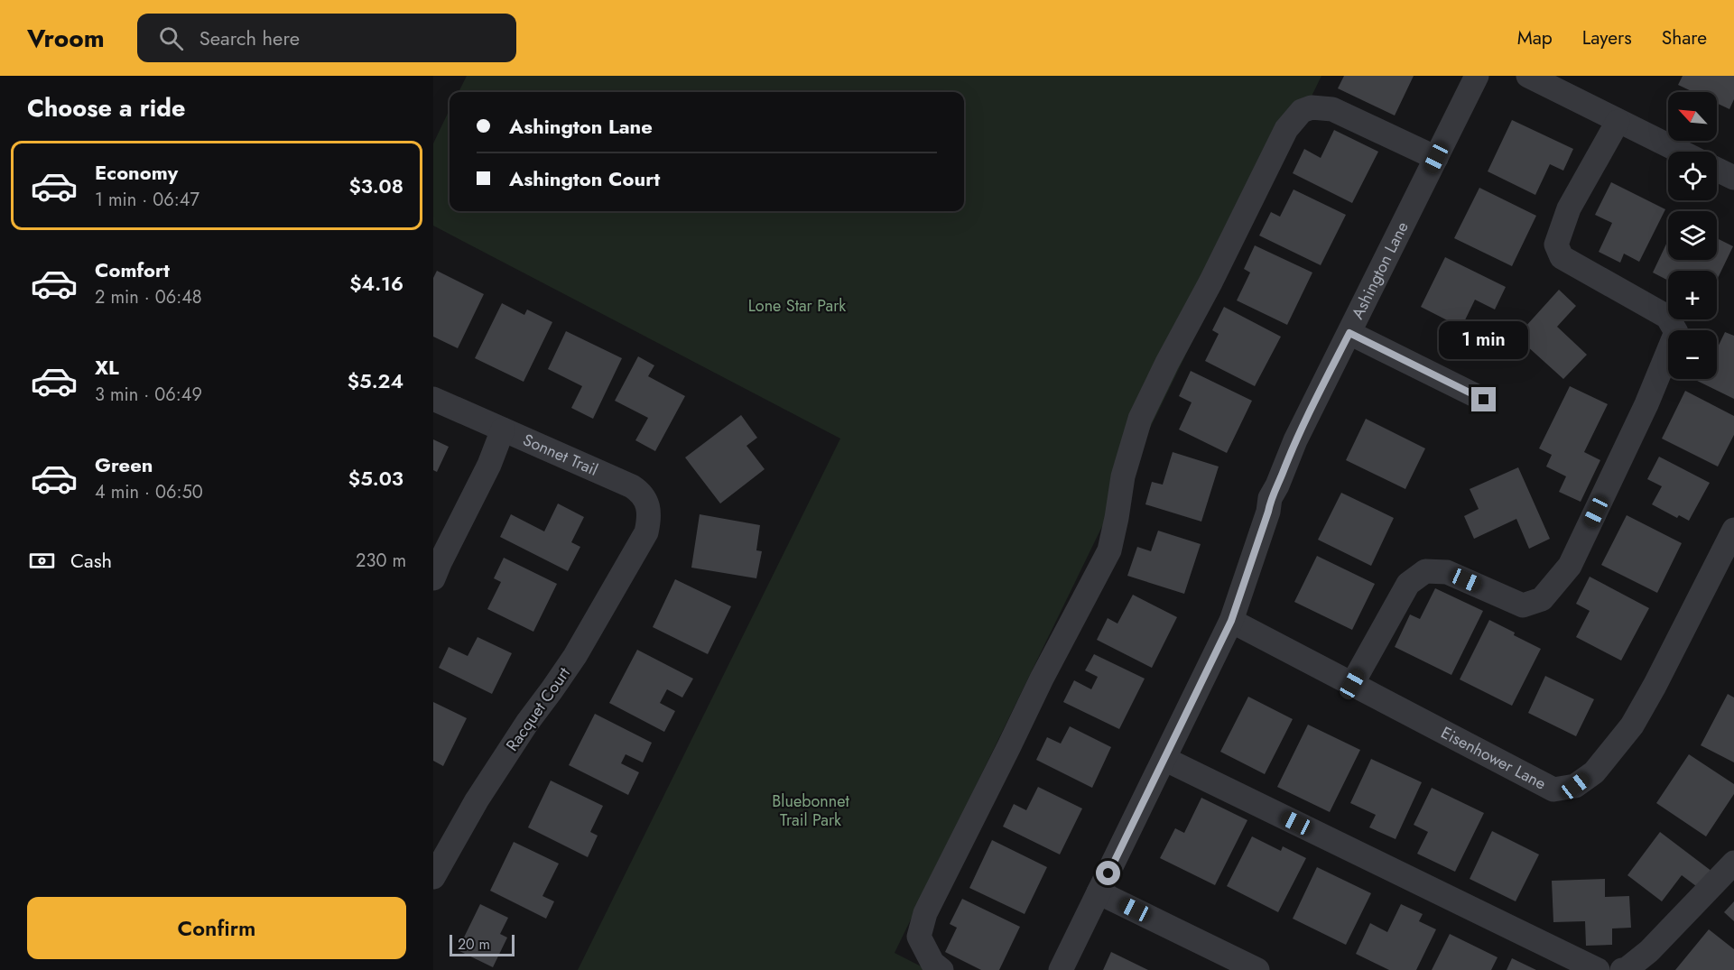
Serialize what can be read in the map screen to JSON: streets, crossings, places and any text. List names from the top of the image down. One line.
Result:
{"streets":{"street":["Ashington Lane","Sonnet Trail","Racquet Court","Eisenhower Lane"]},"crossings":[["Ashington Lane","Eisenhower Lane"],["Sonnet Trail","Racquet Court"]],"parks":["Lone Star Park","Bluebonnet Trail Park"],"scale_bar":"20 m","north":"top left","page":{"header":"Vroom","search":"Search here","nav":["Map","Layers","Share"],"heading":"Choose a ride","map_buttons":["+","−"],"banner":["Ashington Lane","Ashington Court"],"list":[{"name":"Economy","note":"1 min · 06:47","value":"$3.08"},{"name":"Comfort","note":"2 min · 06:48","value":"$4.16"},{"name":"XL","note":"3 min · 06:49","value":"$5.24"},{"name":"Green","note":"4 min · 06:50","value":"$5.03"}],"bubble":"1 min","pay":["Cash","230 m"],"buttons":"Confirm","scale":"20 m"}}
